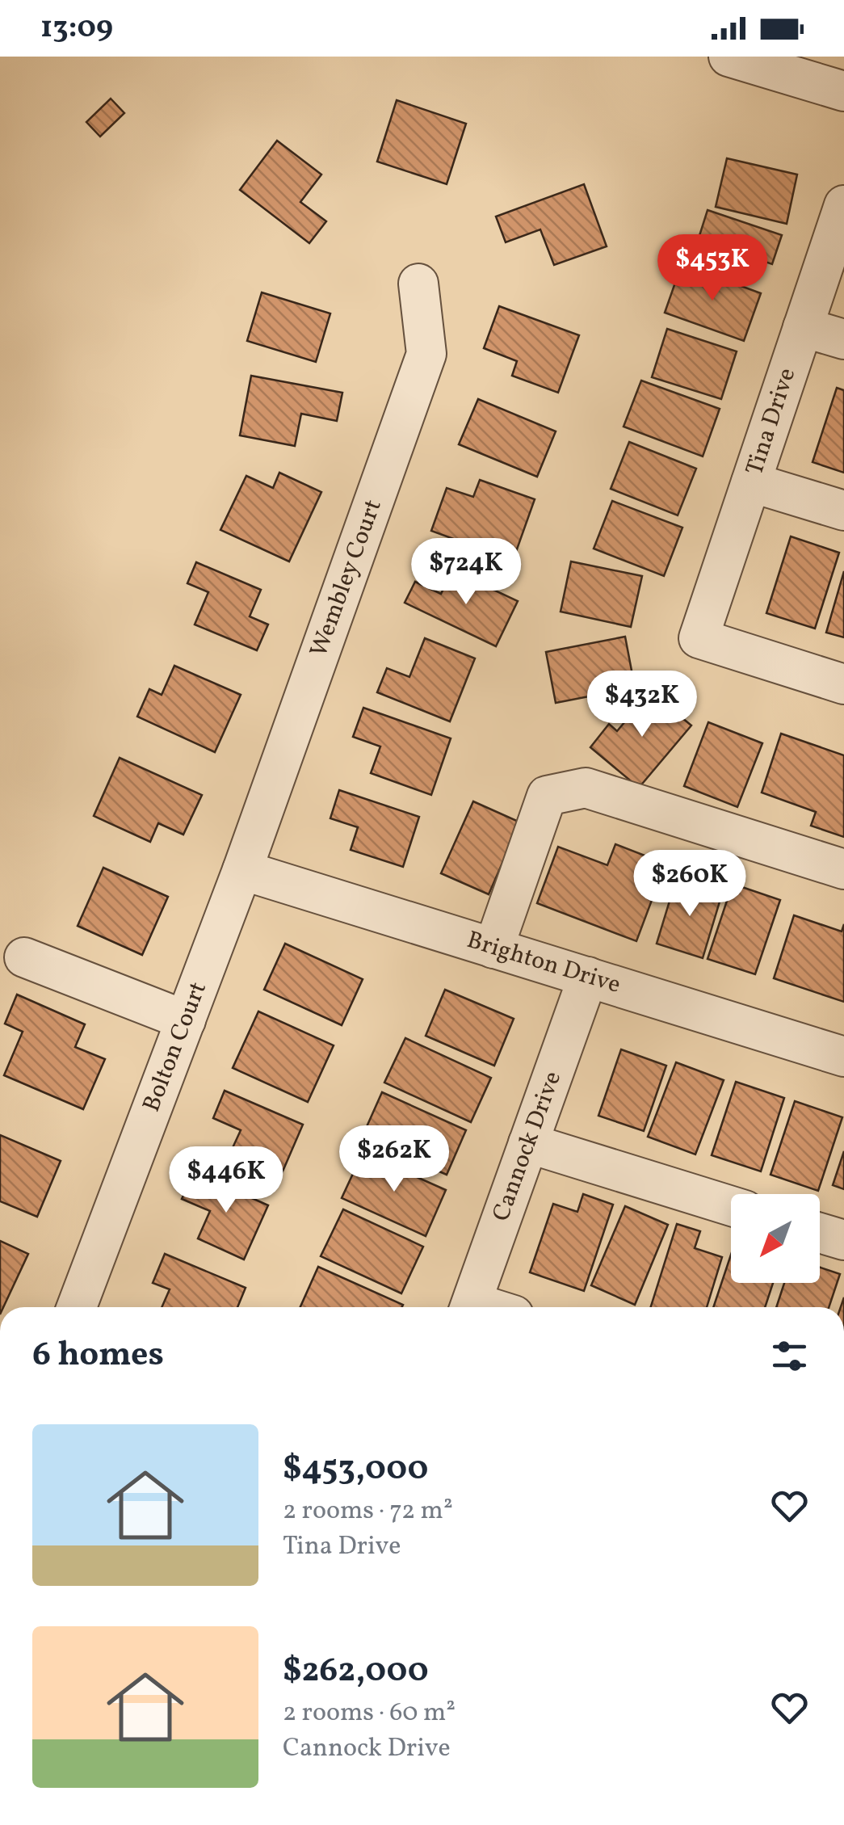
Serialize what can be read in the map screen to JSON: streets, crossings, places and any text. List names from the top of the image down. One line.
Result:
{"streets":{"street":["Tina Drive","Wembley Court","Brighton Drive","Bolton Court","Cannock Drive"]},"crossings":[["Wembley Court","Brighton Drive"],["Wembley Court","Bolton Court"],["Brighton Drive","Bolton Court"],["Brighton Drive","Cannock Drive"]],"north":"bottom left","page":{"status":"13:09","price":["$453K","$724K","$432K","$260K","$262K","$446K"],"heading":"6 homes","list":[{"name":"$453,000","note":"2 rooms · 72 m² · Tina Drive"},{"name":"$262,000","note":"2 rooms · 60 m² · Cannock Drive"}]}}
